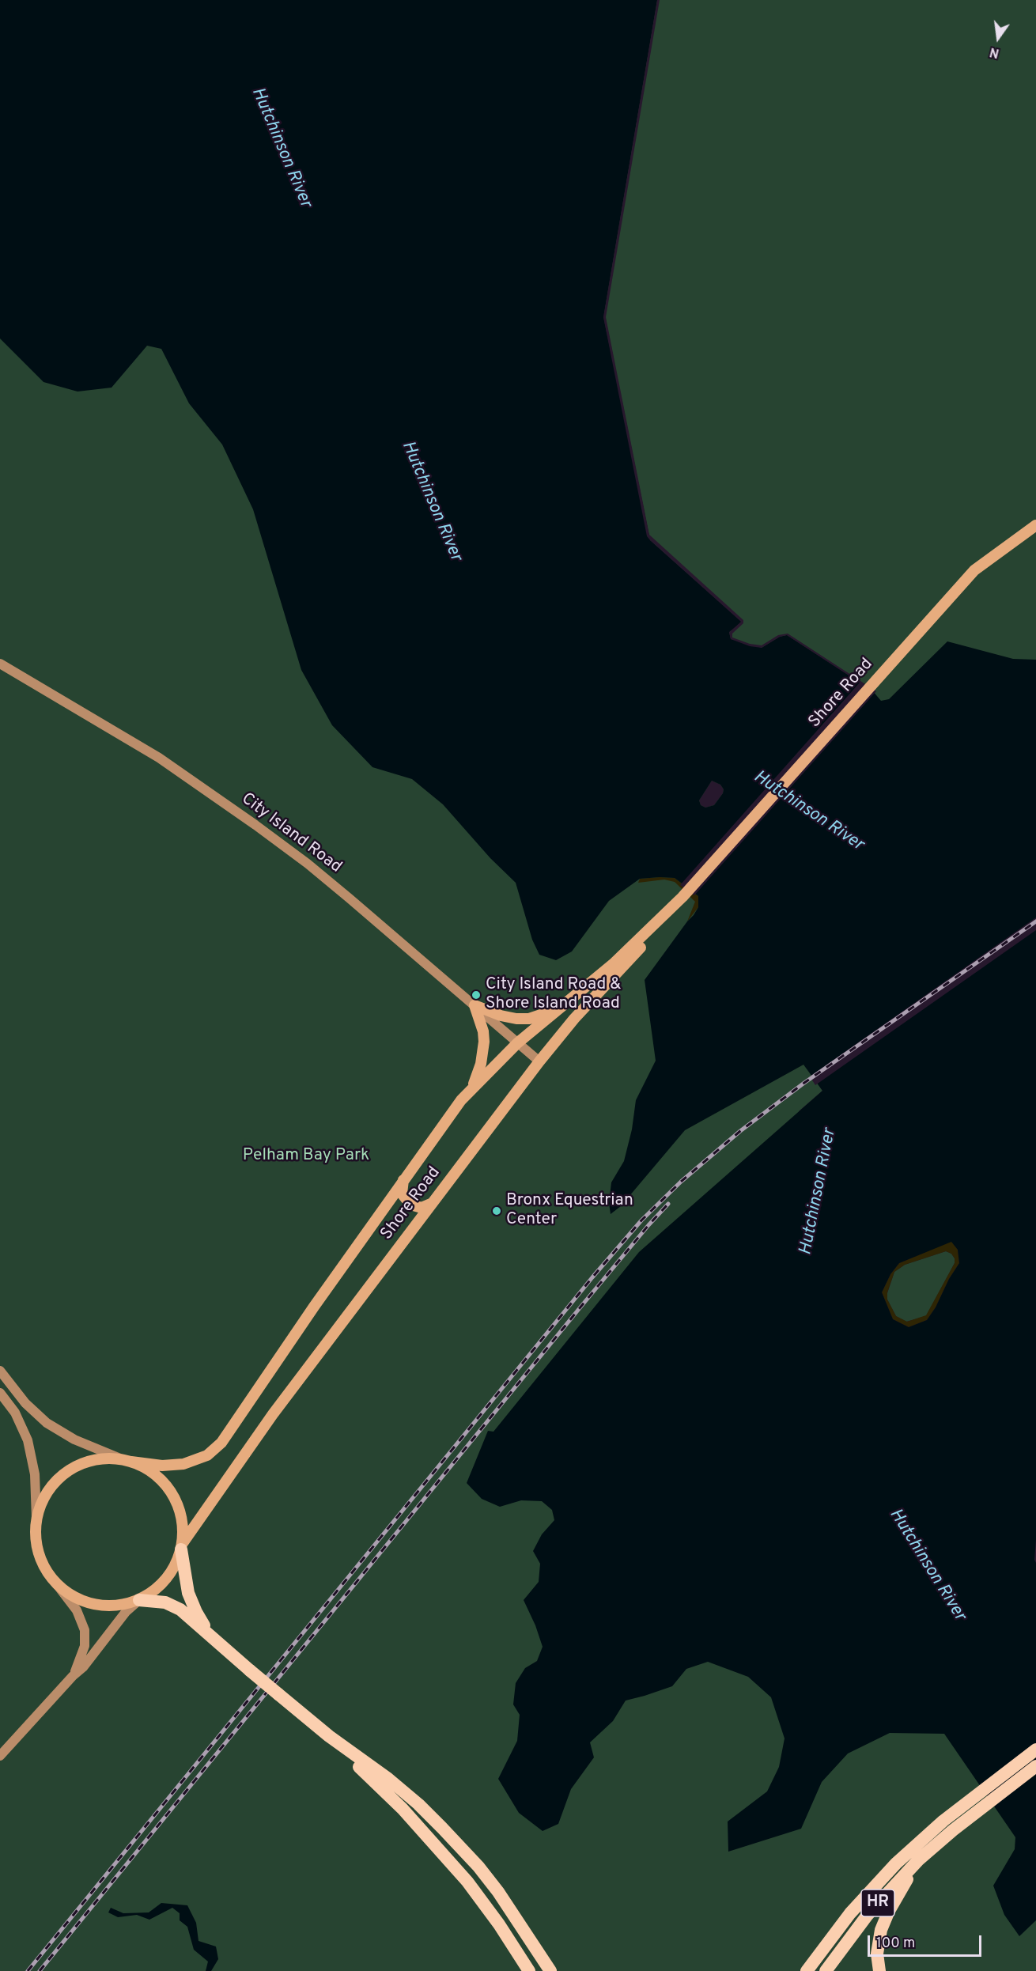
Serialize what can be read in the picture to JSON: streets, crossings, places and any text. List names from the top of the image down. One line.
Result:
{"streets":{"highway":["HR"],"main road":["Shore Road","City Island Road"]},"crossings":[["Shore Road","City Island Road"]],"water":["Hutchinson River"],"parks":["Pelham Bay Park"],"places":["City Island Road & Shore Island Road","Bronx Equestrian Center"],"scale_bar":"100 m","north":"bottom"}
